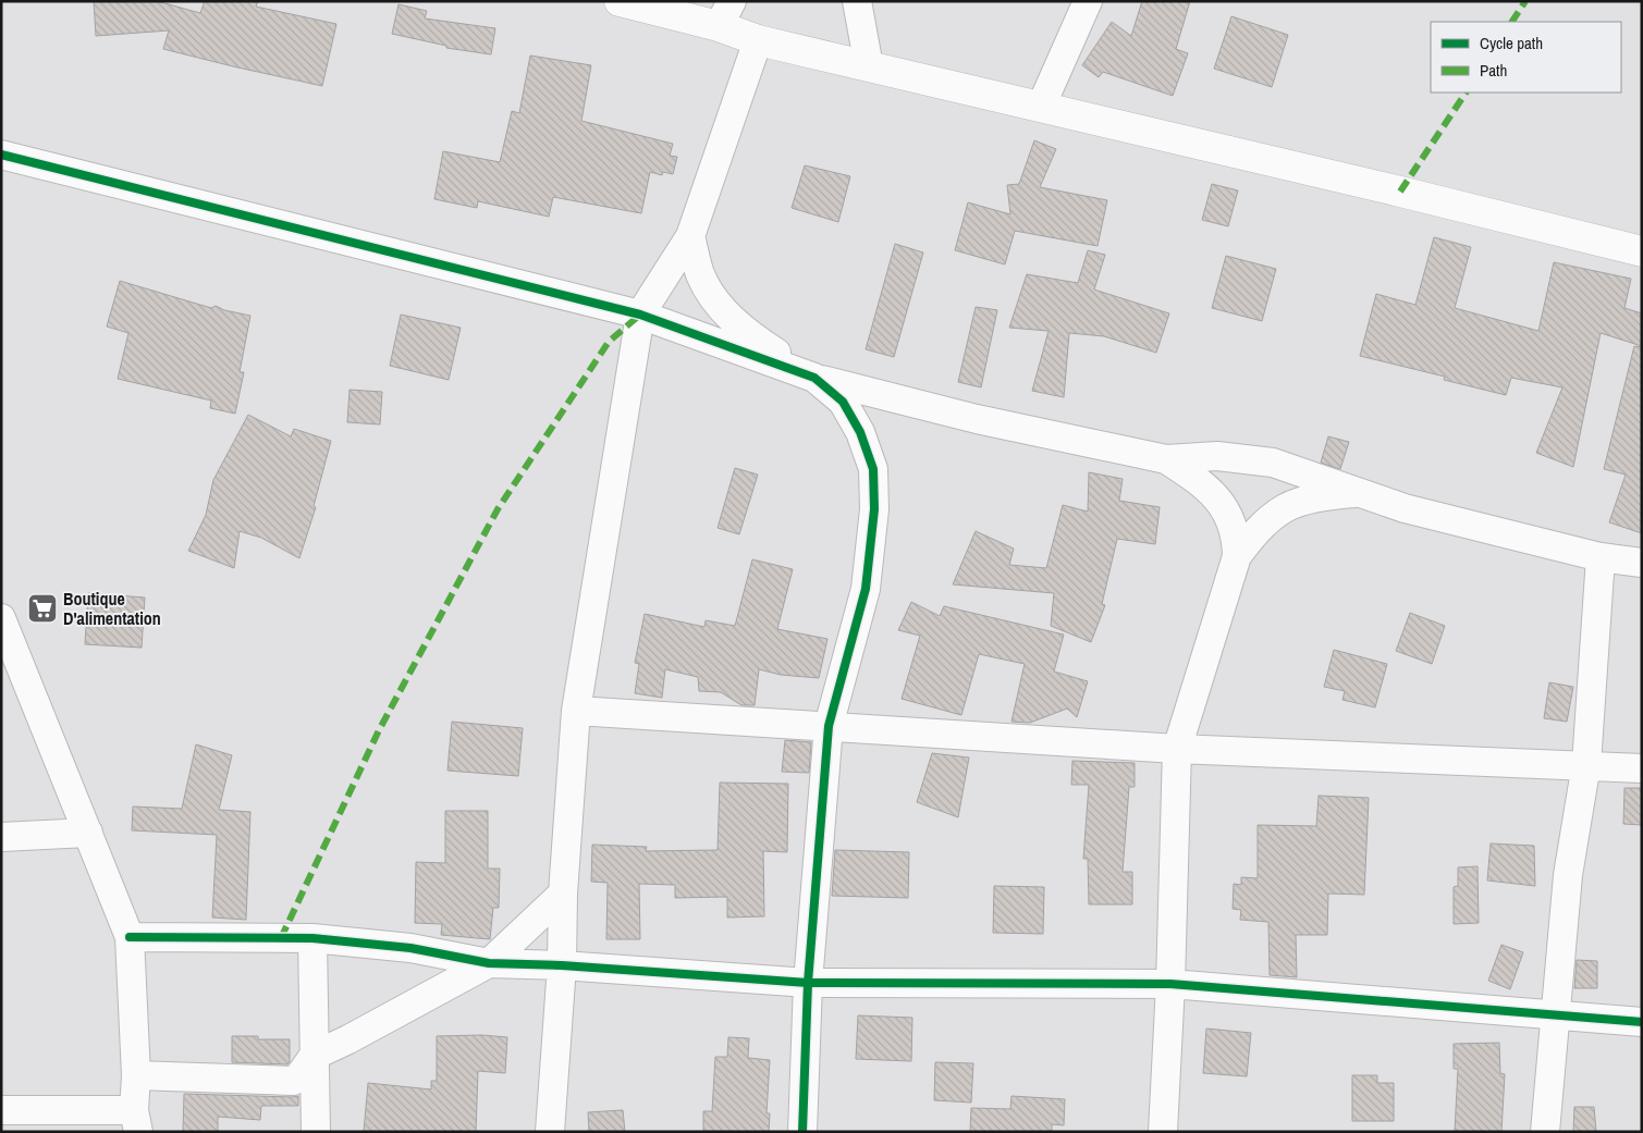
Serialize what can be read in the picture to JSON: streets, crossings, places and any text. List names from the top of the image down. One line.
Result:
{"places":{"supermarket":["Boutique D'alimentation"]},"legend":["Cycle path","Path"]}
